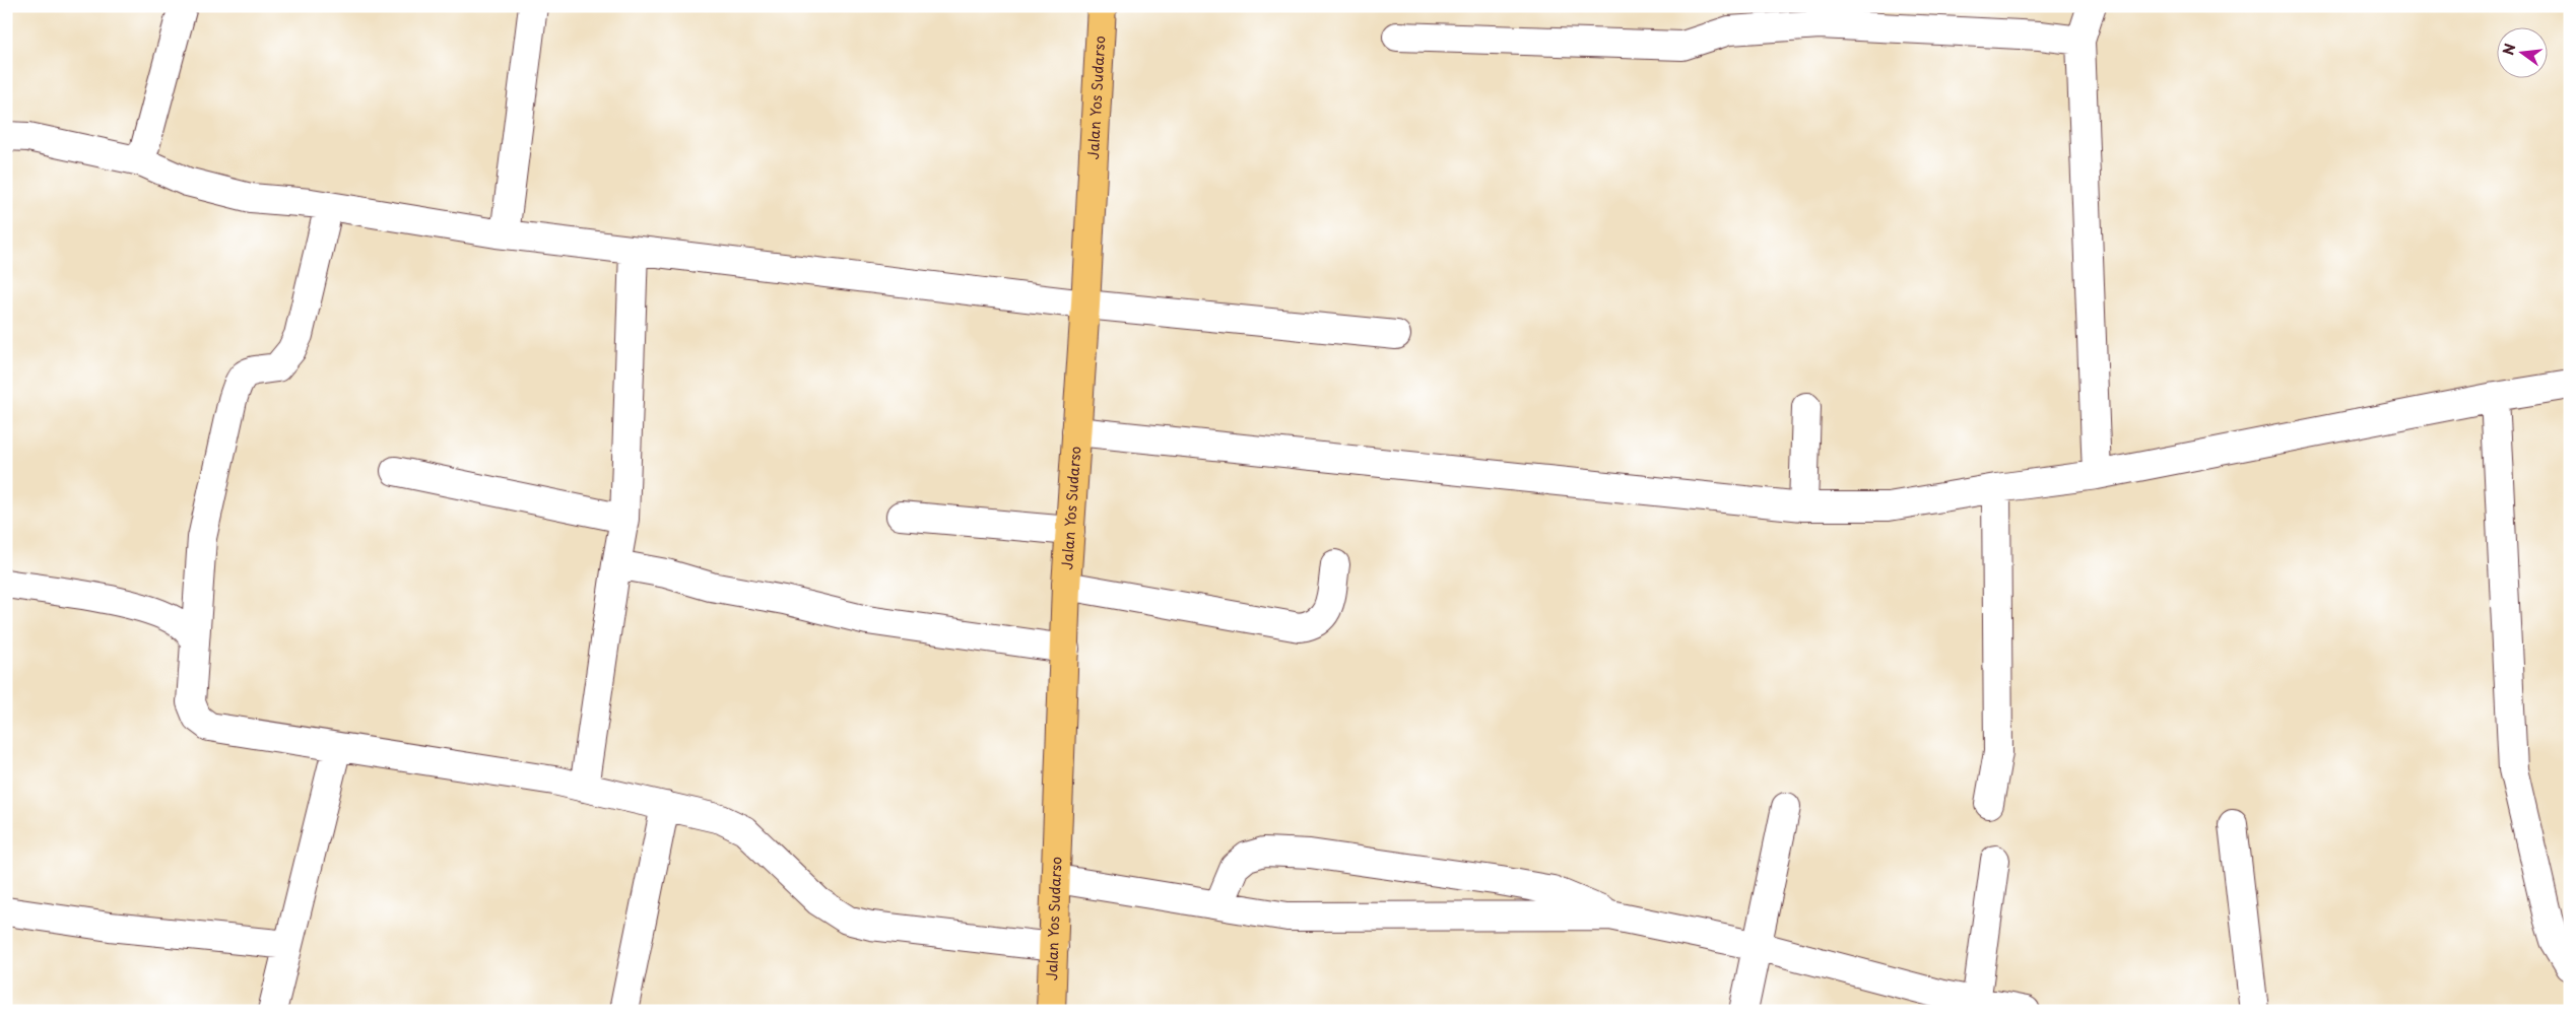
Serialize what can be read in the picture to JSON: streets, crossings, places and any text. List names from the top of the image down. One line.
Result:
{"streets":{"highway":["Jalan Yos Sudarso"]},"north":"left"}
